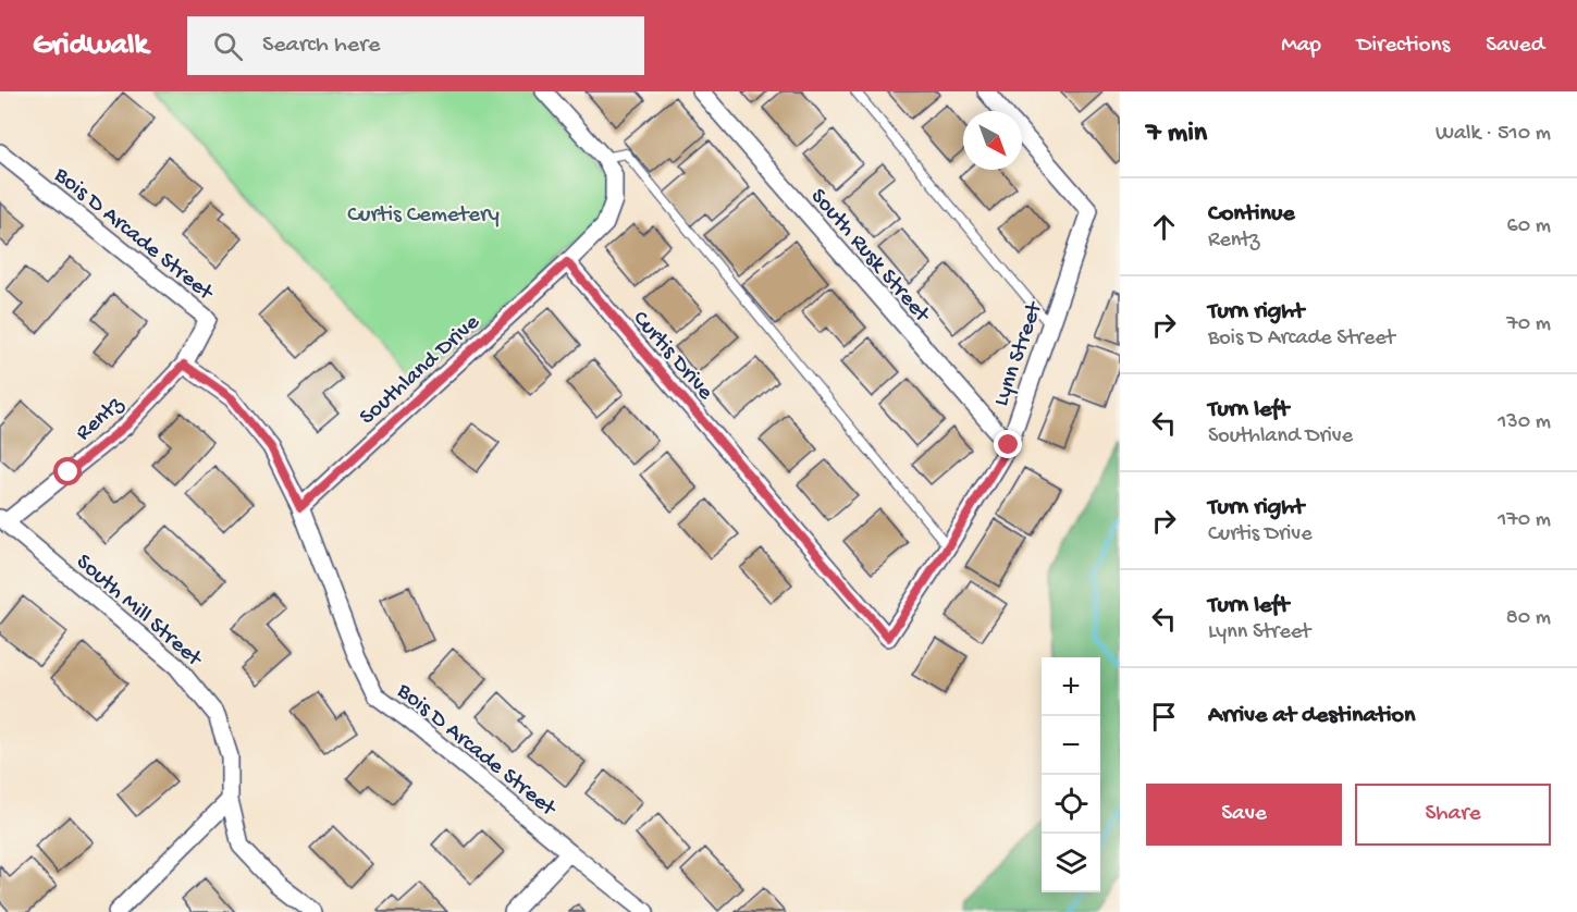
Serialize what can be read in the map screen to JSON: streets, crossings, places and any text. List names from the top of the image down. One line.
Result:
{"streets":{"street":["Bois D Arcade Street","South Rusk Street","Curtis Drive","Lynn Street","Southland Drive","Rentz","South Mill Street"]},"crossings":[["Bois D Arcade Street","Southland Drive"],["Bois D Arcade Street","Rentz"],["South Rusk Street","Lynn Street"],["Curtis Drive","Lynn Street"],["Curtis Drive","Southland Drive"],["Rentz","South Mill Street"]],"parks":["Curtis Cemetery"],"north":"bottom right","page":{"header":"Gridwalk","search":"Search here","nav":["Map","Directions","Saved"],"heading":["7 min","Walk · 510 m"],"list":[["Continue","Rentz","60 m"],["Turn right","Bois D Arcade Street","70 m"],["Turn left","Southland Drive","130 m"],["Turn right","Curtis Drive","170 m"],["Turn left","Lynn Street","80 m"],"Arrive at destination"],"map_buttons":["+","−"],"buttons":["Save","Share"]}}
